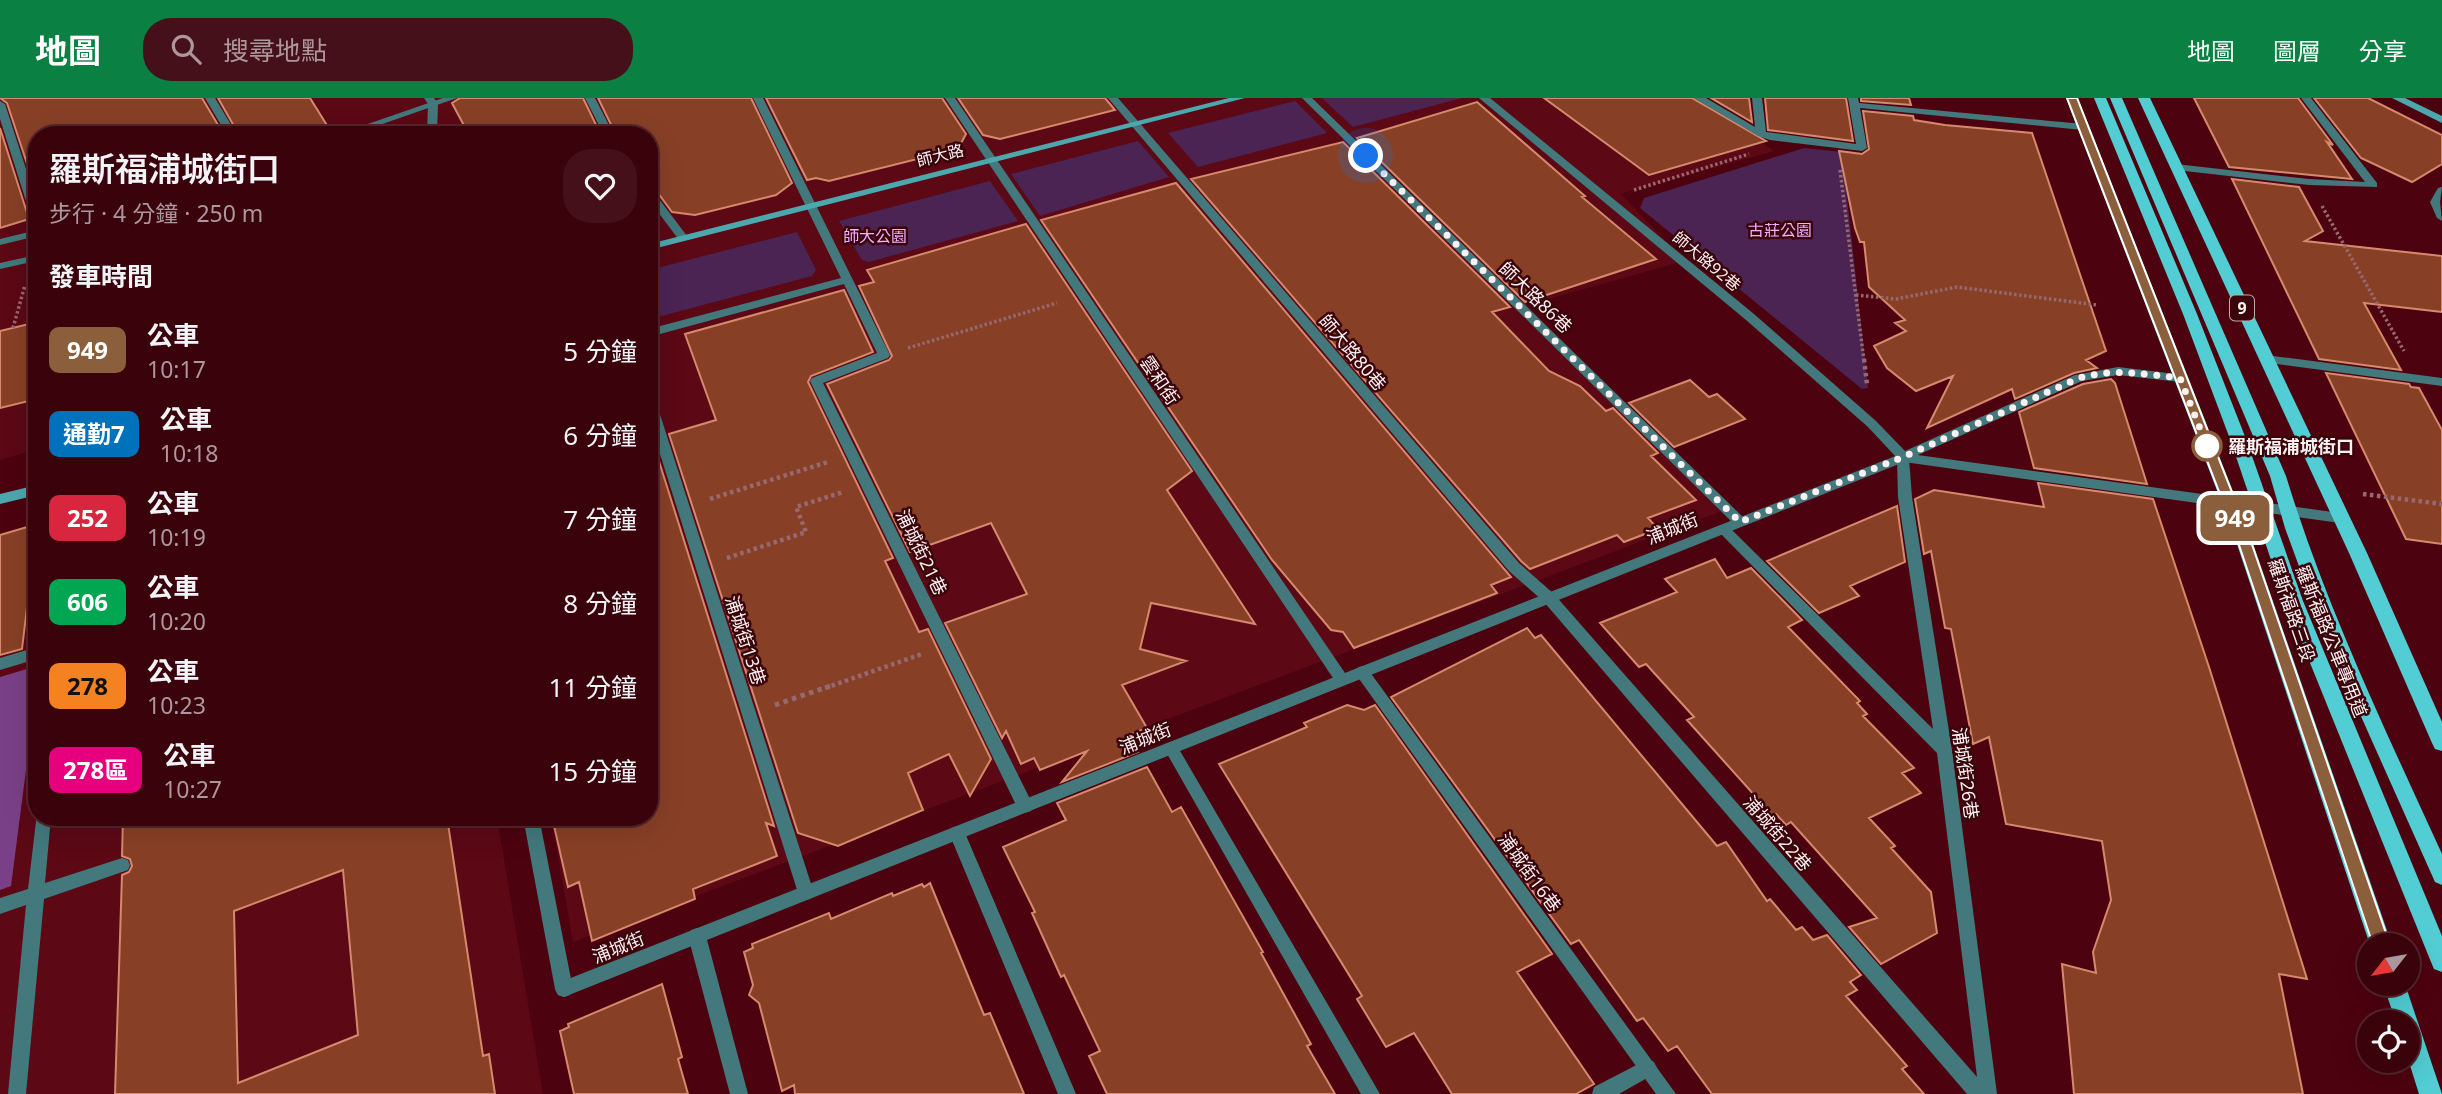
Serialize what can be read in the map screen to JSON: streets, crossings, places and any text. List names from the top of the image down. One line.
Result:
{"streets":{"main road":["9","羅斯福路三段","羅斯福路公車專用道"],"street":["師大路","師大路92巷","師大路86巷","師大路80巷","雲和街","浦城街","浦城街21巷","浦城街13巷","浦城街26巷","浦城街22巷","浦城街16巷"]},"crossings":[["師大路","師大路80巷"],["師大路","雲和街"],["師大路92巷","浦城街"],["師大路92巷","浦城街26巷"],["師大路86巷","浦城街"],["9","浦城街"],["師大路80巷","浦城街"],["師大路80巷","浦城街22巷"],["雲和街","浦城街"],["浦城街","浦城街21巷"],["浦城街","羅斯福路三段"],["浦城街","浦城街13巷"],["浦城街","羅斯福路公車專用道"],["浦城街","浦城街26巷"],["浦城街","浦城街22巷"],["浦城街","浦城街16巷"]],"parks":["古莊公園","師大公園"],"places":["羅斯福浦城街口"],"lines":["bus line 949"],"north":"bottom left","page":{"header":"地圖","search":"搜尋地點","nav":["地圖","圖層","分享"],"on_map":"949","heading":[["羅斯福浦城街口","步行 · 4 分鐘 · 250 m"],"發車時間"],"list":[{"mark":"949","name":"公車","note":"10:17","value":"5 分鐘"},{"mark":"通勤7","name":"公車","note":"10:18","value":"6 分鐘"},{"mark":"252","name":"公車","note":"10:19","value":"7 分鐘"},{"mark":"606","name":"公車","note":"10:20","value":"8 分鐘"},{"mark":"278","name":"公車","note":"10:23","value":"11 分鐘"},{"mark":"278區","name":"公車","note":"10:27","value":"15 分鐘"}]}}
